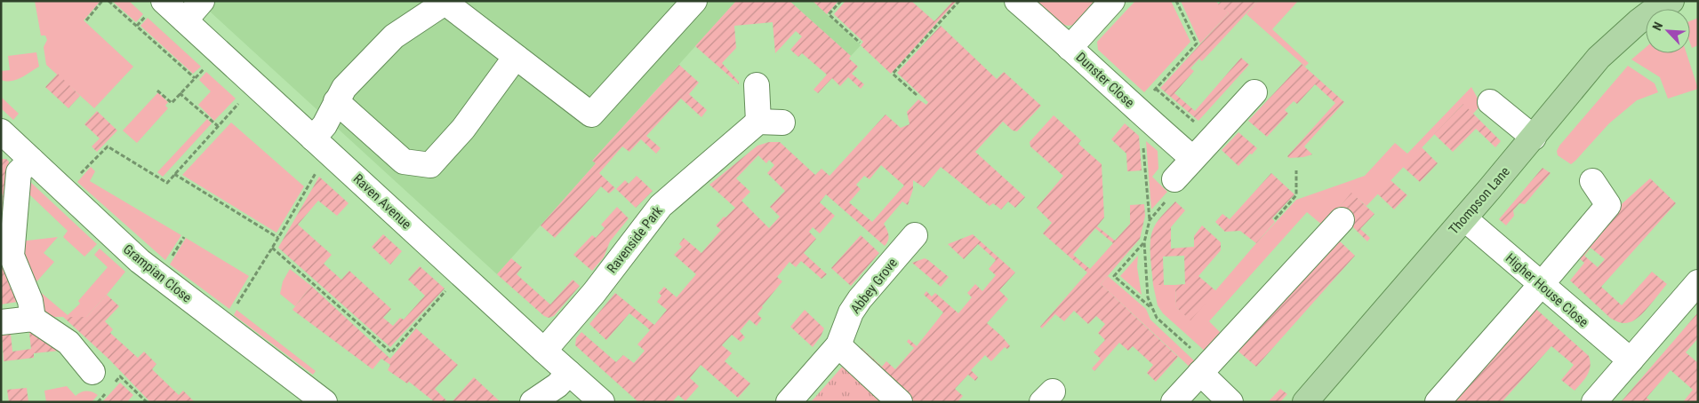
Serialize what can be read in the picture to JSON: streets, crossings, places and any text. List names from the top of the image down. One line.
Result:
{"streets":{"main road":["Thompson Lane"],"street":["Dunster Close","Raven Avenue","Ravenside Park","Grampian Close","Abbey Grove","Higher House Close"]},"crossings":[["Thompson Lane","Higher House Close"],["Raven Avenue","Ravenside Park"]],"north":"top left"}
